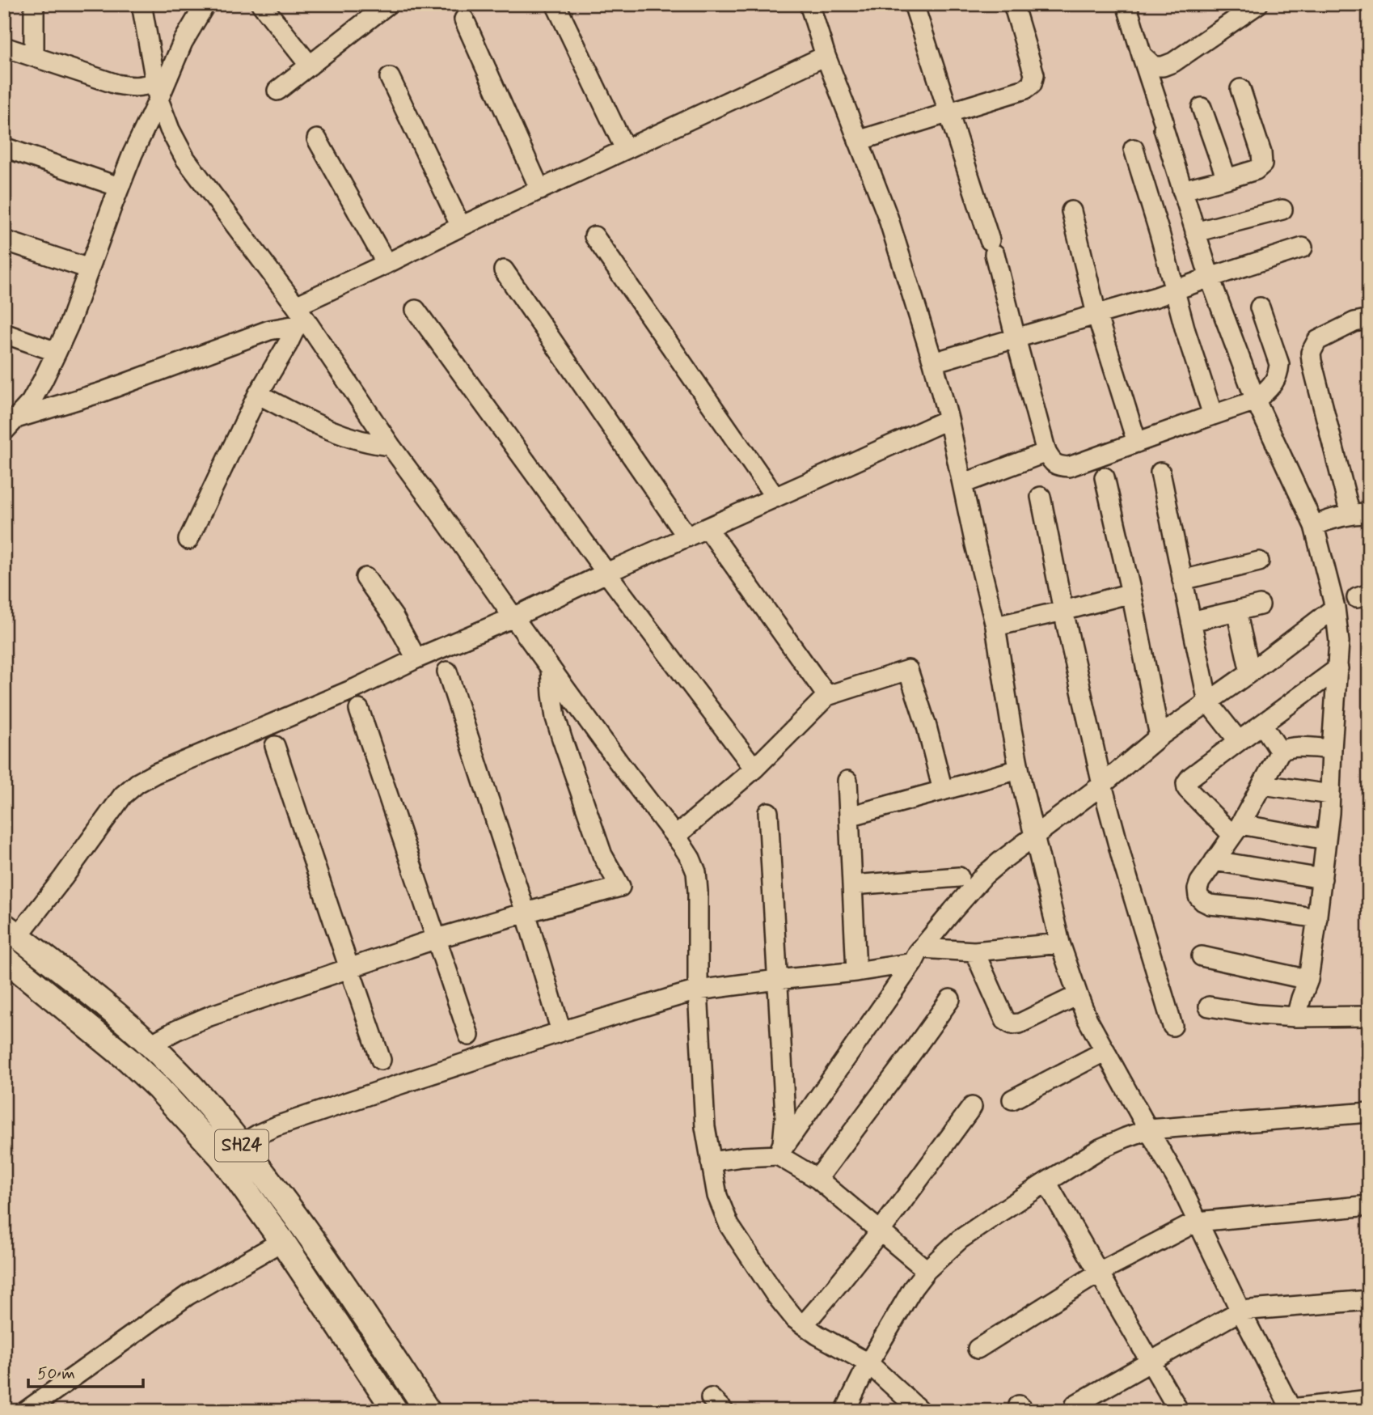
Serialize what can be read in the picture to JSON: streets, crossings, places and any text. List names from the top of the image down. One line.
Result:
{"streets":{"main road":["SH24"]},"scale_bar":"50 m"}
